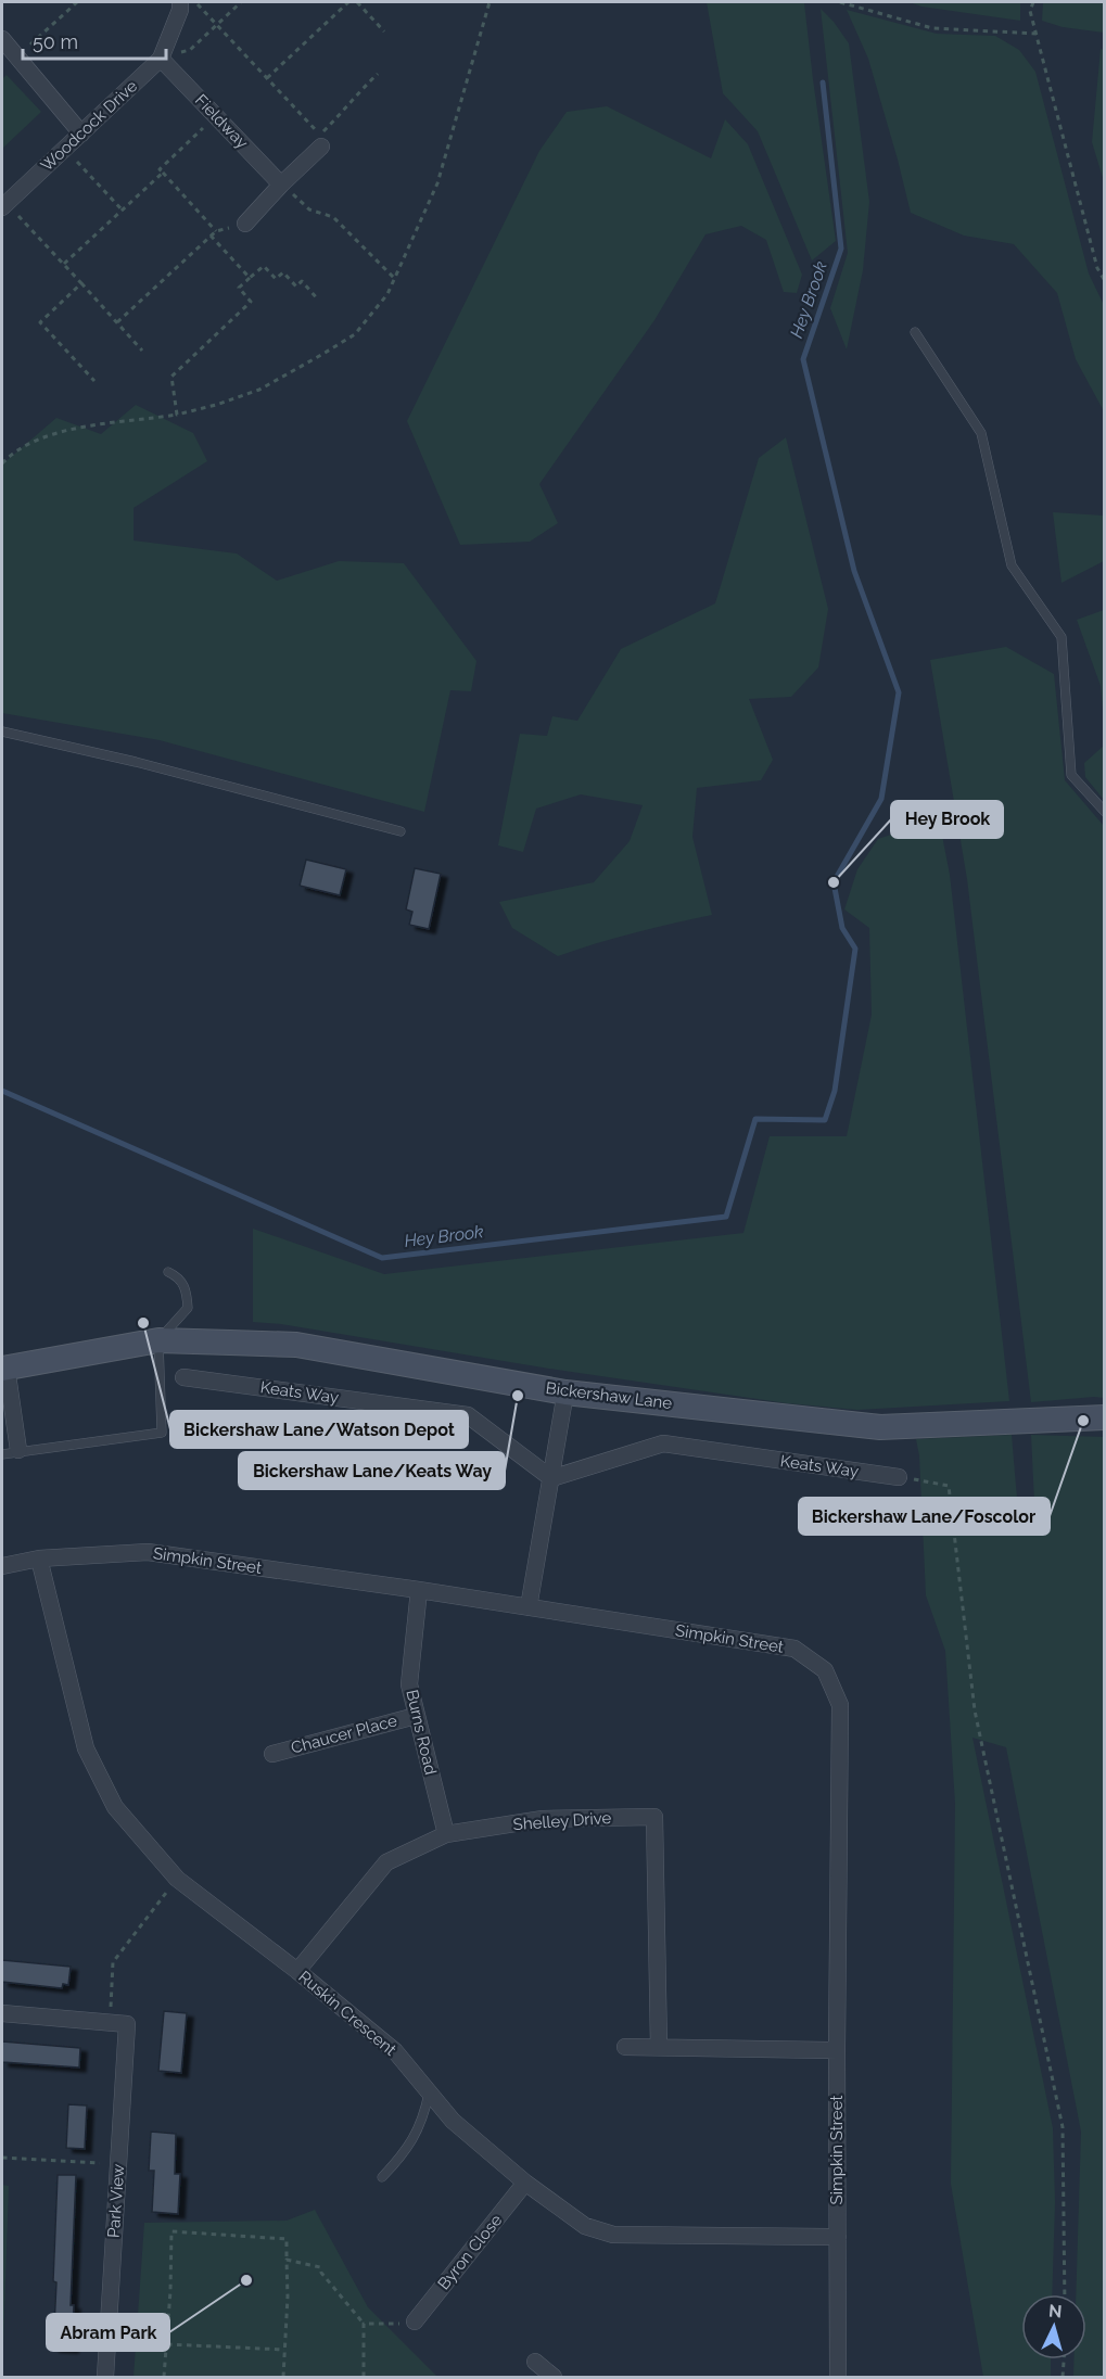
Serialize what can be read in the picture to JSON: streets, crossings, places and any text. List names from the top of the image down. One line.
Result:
{"streets":{"main road":["Bickershaw Lane"],"street":["Fieldway","Woodcock Drive","Keats Way","Simpkin Street","Burns Road","Chaucer Place","Shelley Drive","Ruskin Crescent","Park View","Byron Close"]},"crossings":[["Fieldway","Woodcock Drive"],["Simpkin Street","Burns Road"],["Simpkin Street","Ruskin Crescent"],["Burns Road","Chaucer Place"],["Burns Road","Shelley Drive"],["Shelley Drive","Ruskin Crescent"],["Ruskin Crescent","Byron Close"]],"water":["Hey Brook"],"places":["Hey Brook","Bickershaw Lane/Watson Depot","Bickershaw Lane/Keats Way","Bickershaw Lane/Foscolor","Abram Park"],"scale_bar":"50 m","north":"top"}
